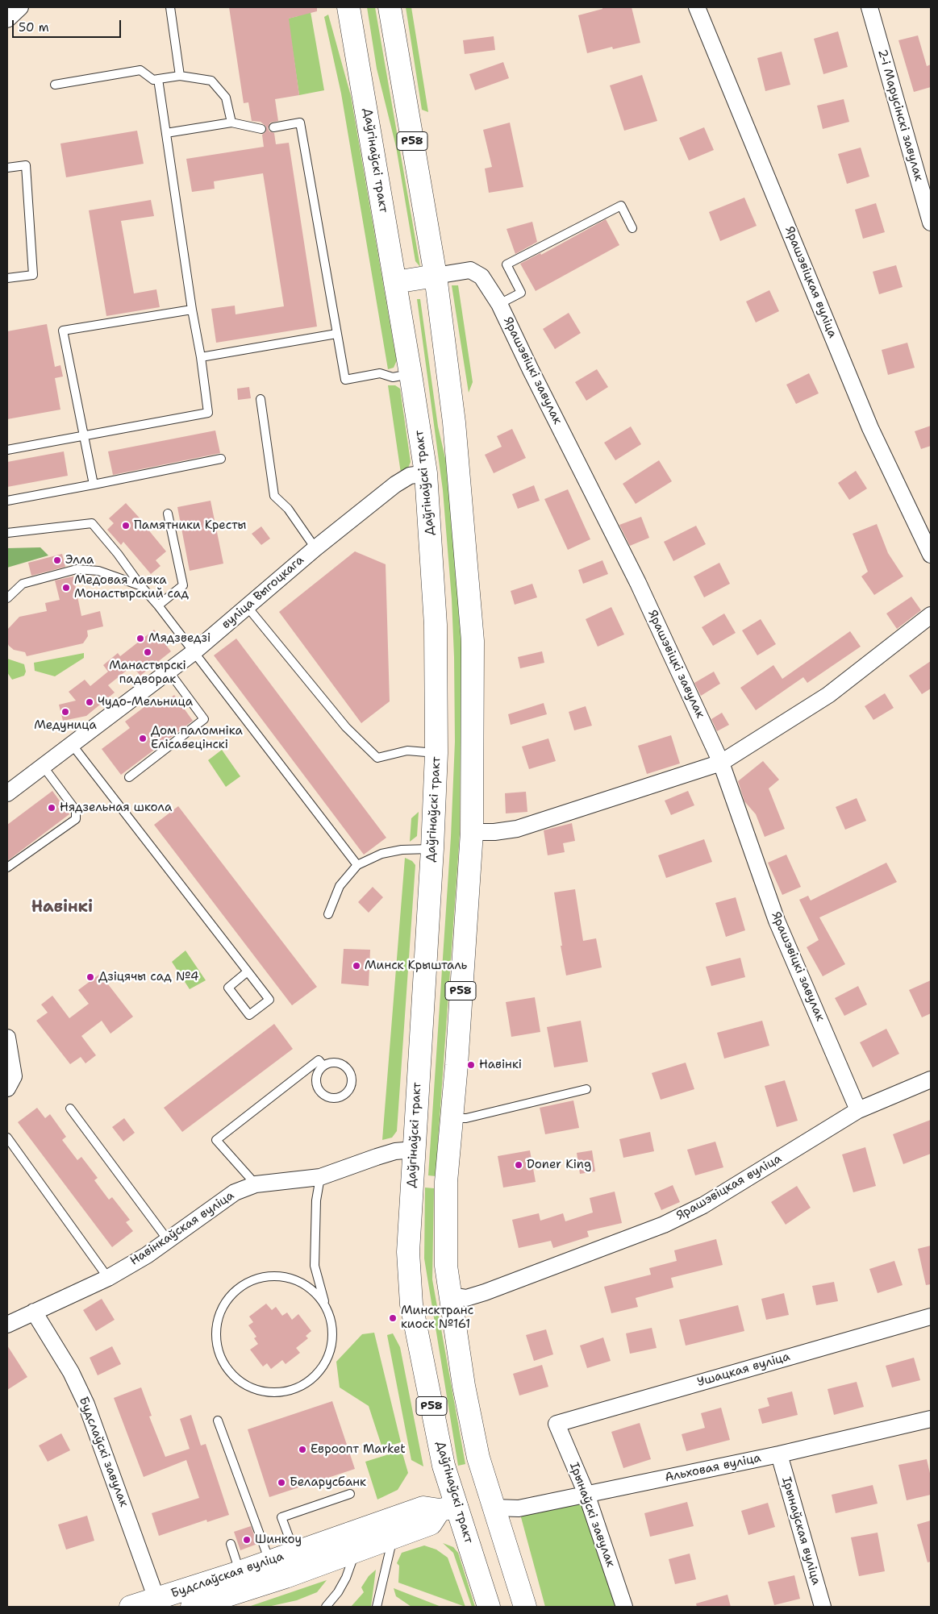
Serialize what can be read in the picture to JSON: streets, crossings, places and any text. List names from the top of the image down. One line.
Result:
{"streets":{"main road":["Р58","Даўгінаўскі тракт","Будслаўская вуліца"],"street":["2-і Марусінскі завулак","Ярашэвіцкая вуліца","Ярашэвіцкі завулак","вуліца Выгоцкага","Навінкаўская вуліца","Ушацкая вуліца","Будслаўскі завулак","Альховая вуліца","Ірынаўскі завулак","Ірынаўская вуліца"]},"crossings":[["Р58","Ярашэвіцкая вуліца"],["Р58","Ярашэвіцкі завулак"],["Р58","Альховая вуліца"],["Даўгінаўскі тракт","вуліца Выгоцкага"],["Даўгінаўскі тракт","Навінкаўская вуліца"],["Даўгінаўскі тракт","Будслаўская вуліца"],["Ярашэвіцкая вуліца","Ярашэвіцкі завулак"],["Навінкаўская вуліца","Будслаўскі завулак"],["Ушацкая вуліца","Ірынаўскі завулак"],["Будслаўскі завулак","Будслаўская вуліца"],["Альховая вуліца","Ірынаўскі завулак"],["Альховая вуліца","Ірынаўская вуліца"]],"districts":["Навінкі"],"places":["Памятники Кресты","Элла","Медовая лавка Монастырский сад","Мядзведзі","Манастырскі падворак","Чудо-Мельница","Медуница","Дом паломніка Елісавецінскі","Нядзельная школа","Минск Крышталь","Дзіцячы сад №4","Навінкі","Doner King","Минсктранс киоск №161","Евроопт Market","Беларусбанк","Шинкоу"],"scale_bar":"50 m"}
